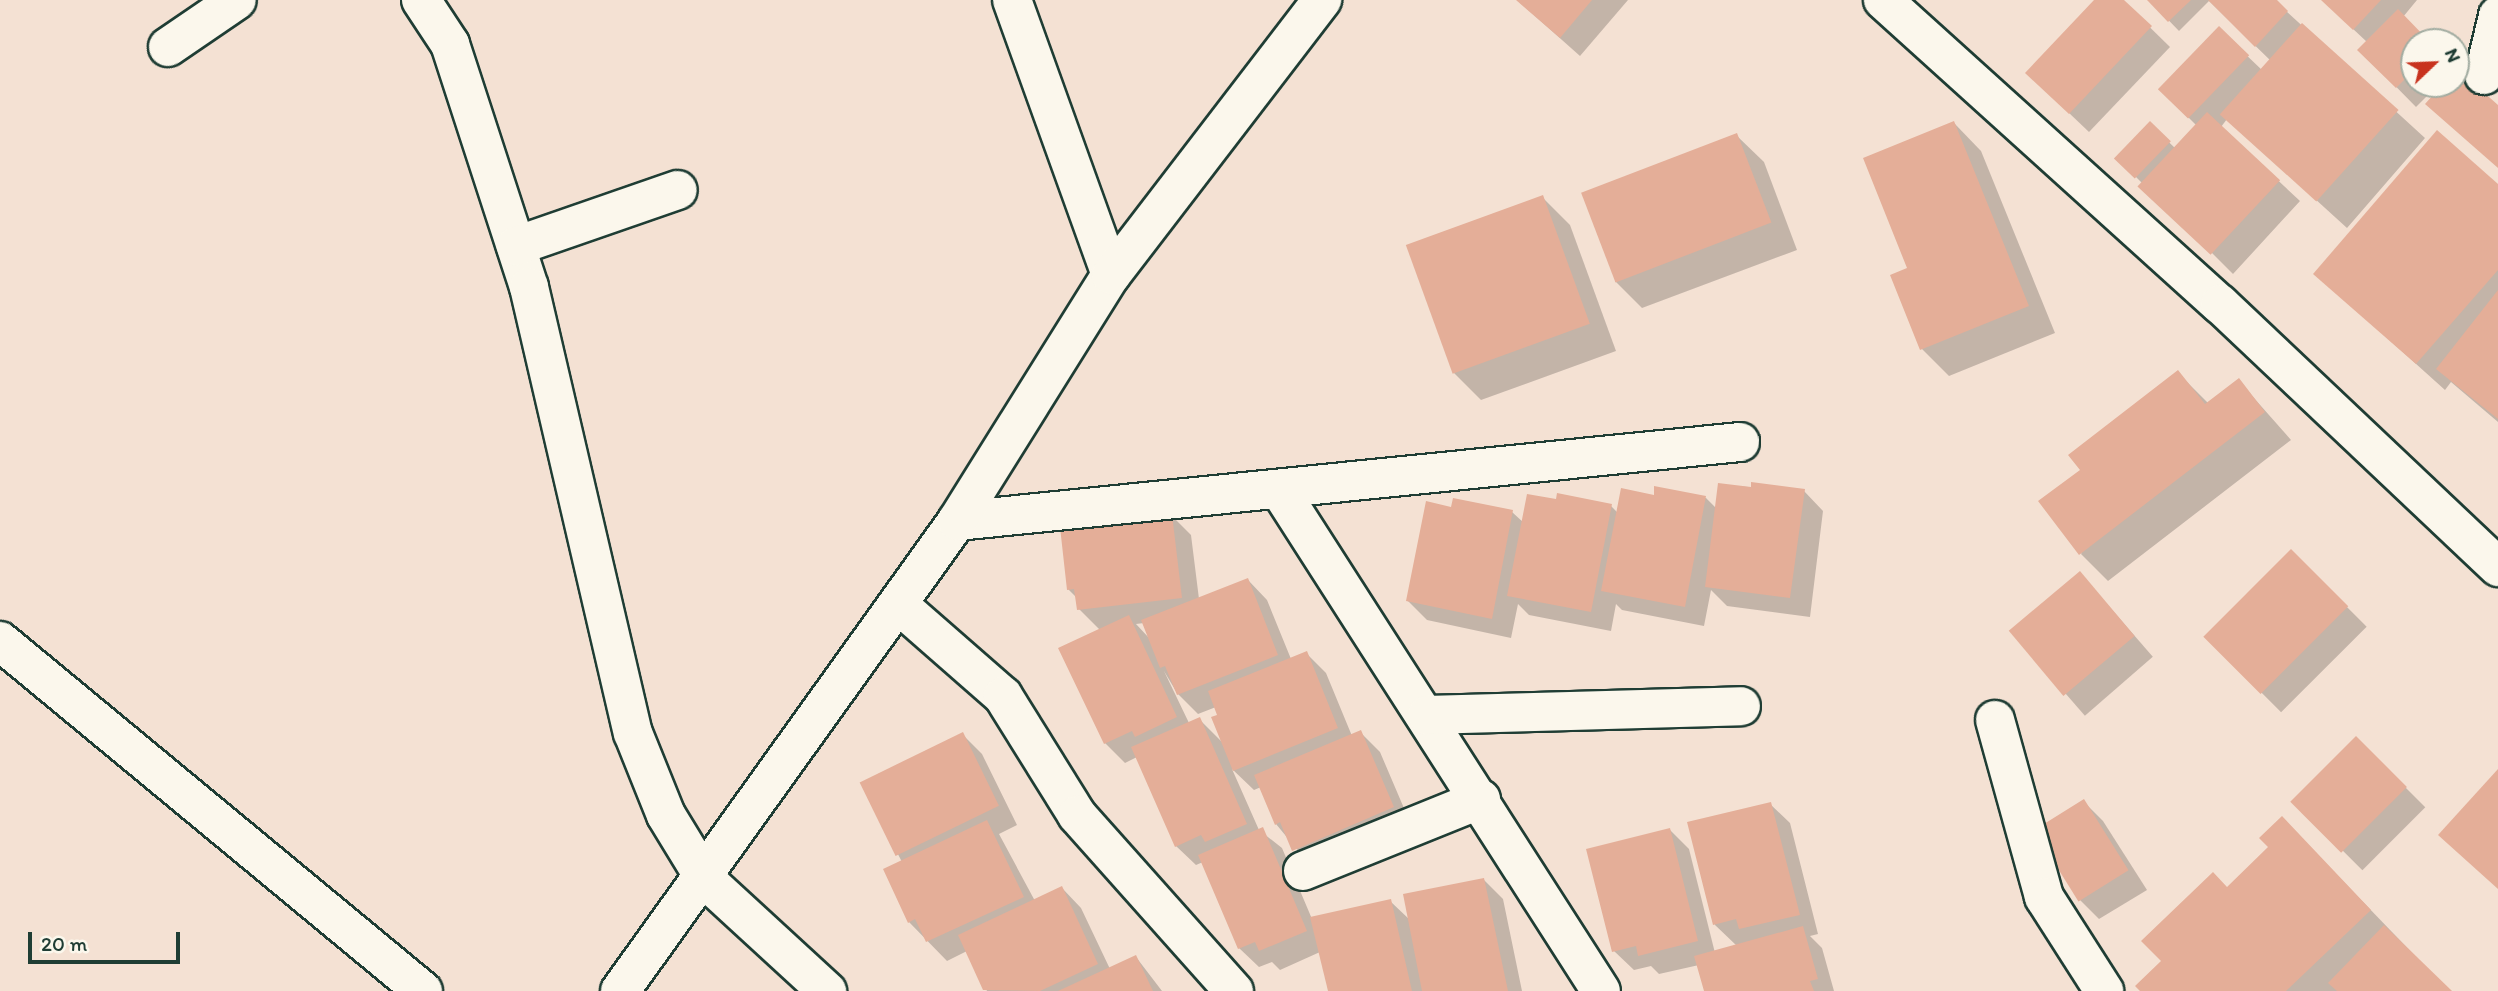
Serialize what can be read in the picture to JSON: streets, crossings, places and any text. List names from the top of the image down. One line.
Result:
{"scale_bar":"20 m","north":"top right"}
